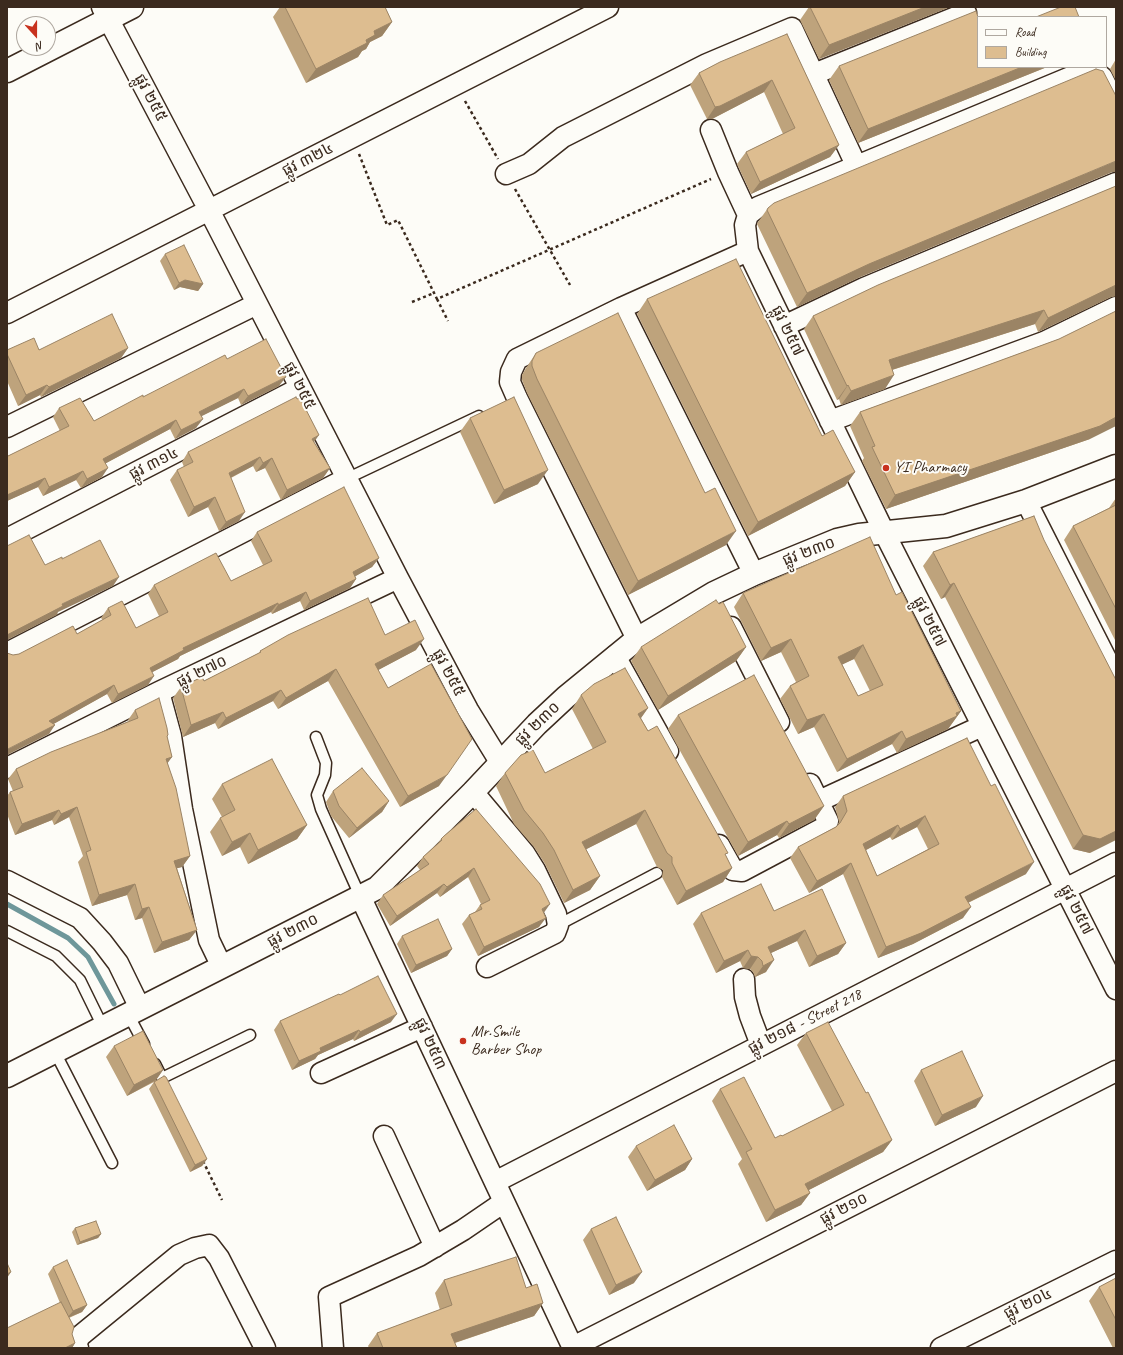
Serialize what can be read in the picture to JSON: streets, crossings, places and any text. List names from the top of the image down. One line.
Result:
{"streets":{"street":["ផ្លូវ ២៥៥","ផ្លូវ ៣២៤","ផ្លូវ ២៥៧","ផ្លូវ ៣១៤","ផ្លូវ ២៣០","ផ្លូវ ២៧០","ផ្លូវ ២១៨ - Street 218","ផ្លូវ ២៥៣","ផ្លូវ ២១០","ផ្លូវ ២០៤"]},"crossings":[["ផ្លូវ ២៥៥","ផ្លូវ ៣២៤"],["ផ្លូវ ២៥៥","ផ្លូវ ៣១៤"],["ផ្លូវ ២៥៥","ផ្លូវ ២៣០"],["ផ្លូវ ២៥៥","ផ្លូវ ២៧០"],["ផ្លូវ ២៥៧","ផ្លូវ ២៣០"],["ផ្លូវ ២៥៧","ផ្លូវ ២១៨ - Street 218"],["ផ្លូវ ២៣០","ផ្លូវ ២៥៣"],["ផ្លូវ ២១៨ - Street 218","ផ្លូវ ២៥៣"],["ផ្លូវ ២៥៣","ផ្លូវ ២១០"]],"places":["YI Pharmacy","Mr.Smile Barber Shop"],"legend":["Road","Building"],"north":"bottom"}
